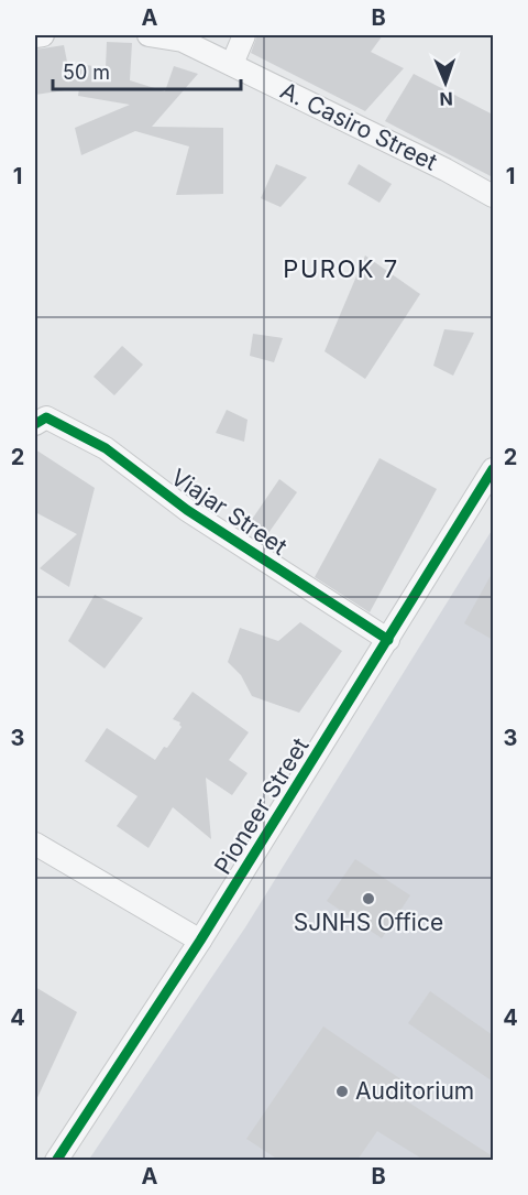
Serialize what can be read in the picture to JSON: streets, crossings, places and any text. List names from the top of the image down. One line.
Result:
{"streets":{"street":["A. Casiro Street","Viajar Street","Pioneer Street"]},"crossings":[["Viajar Street","Pioneer Street"]],"districts":["PUROK 7"],"places":["SJNHS Office","Auditorium"],"scale_bar":"50 m","north":"bottom","grid":{"columns":["A","B"],"rows":["1","2","3","4"]}}
